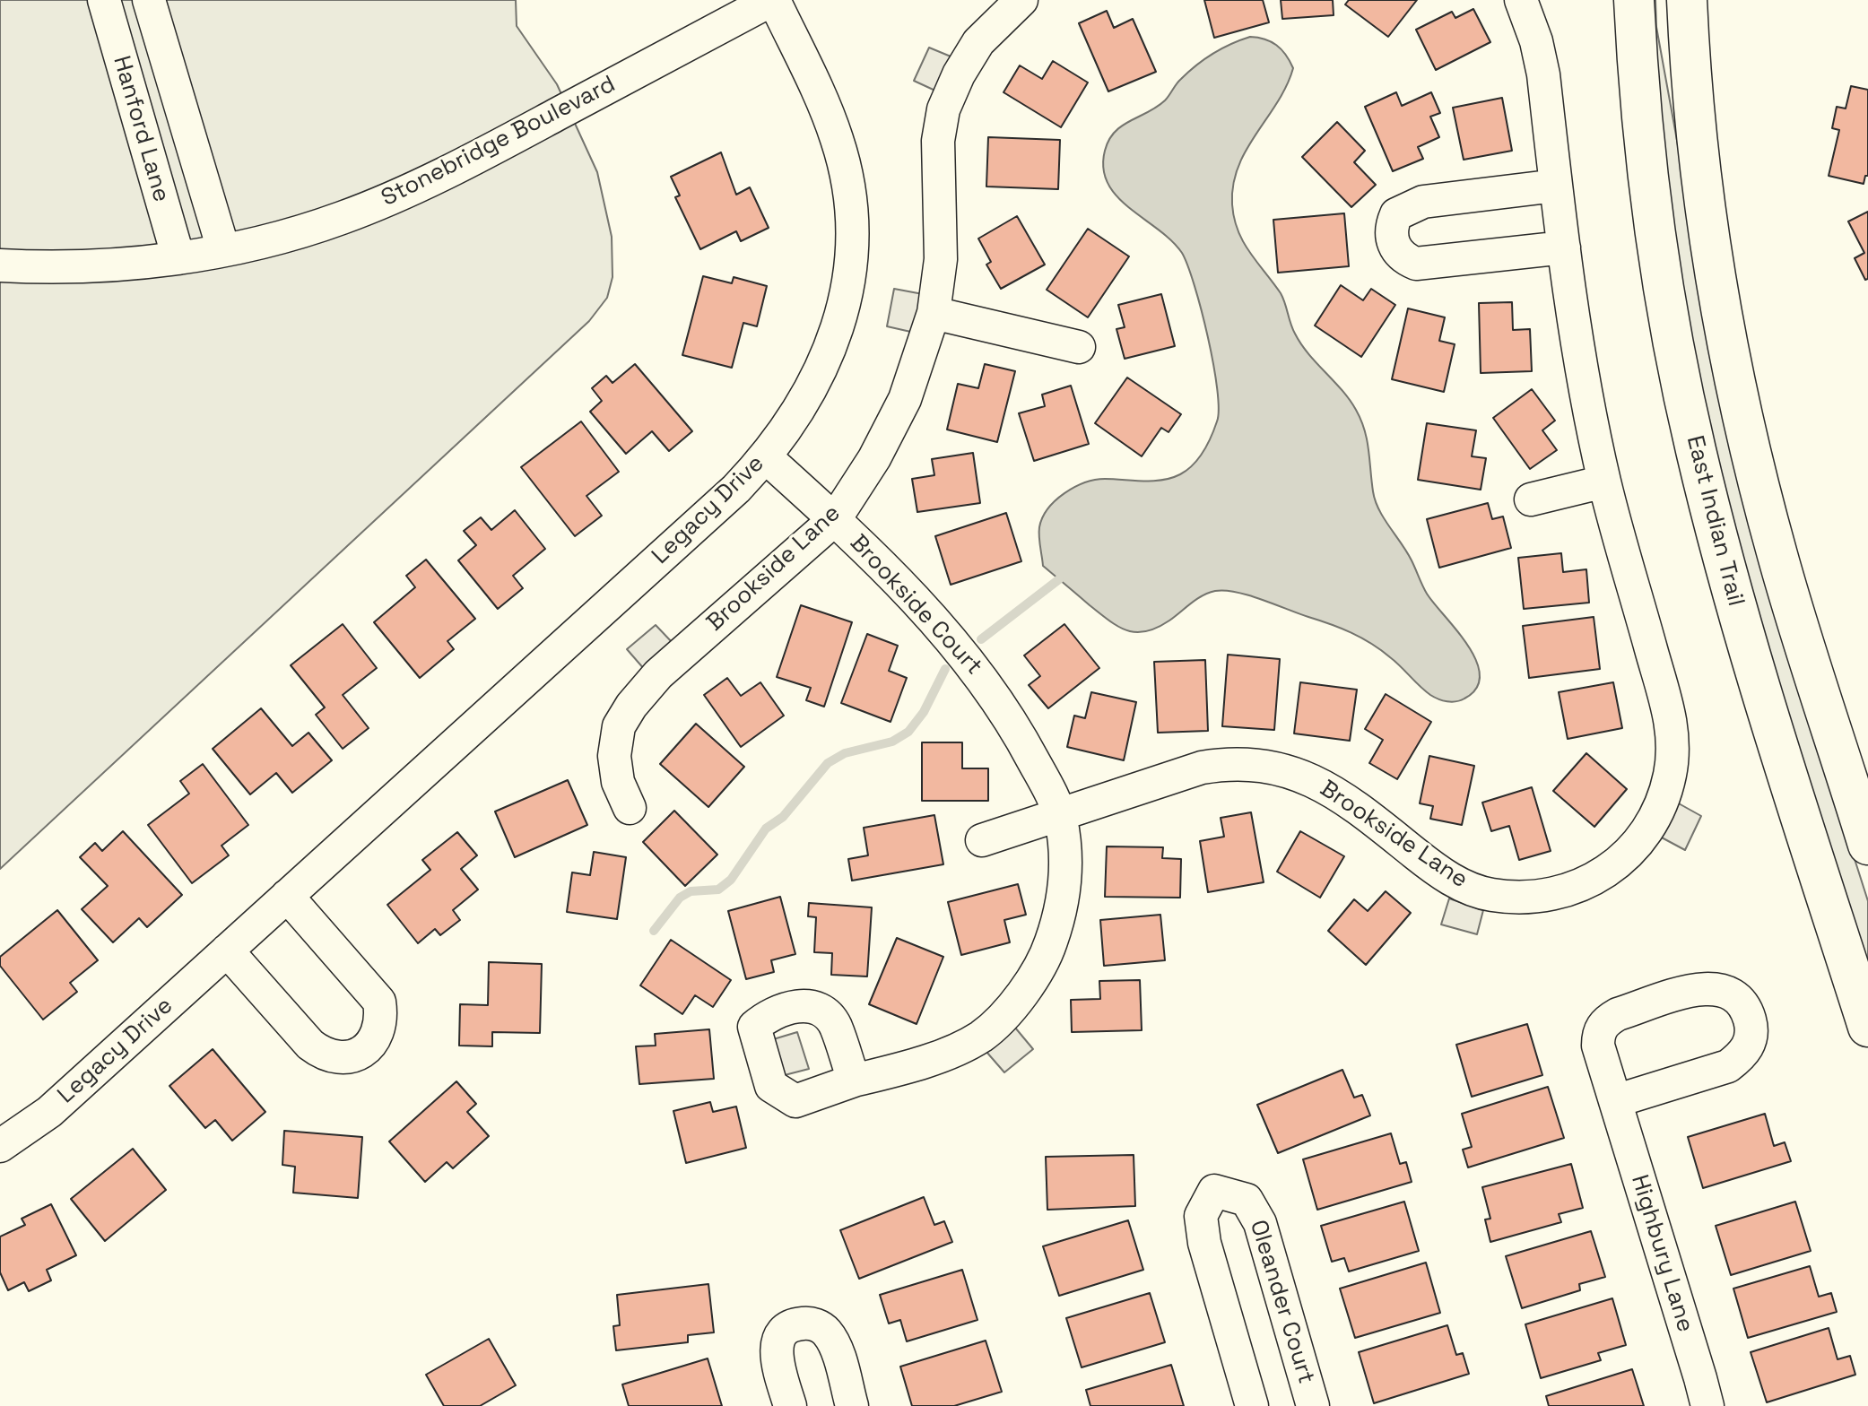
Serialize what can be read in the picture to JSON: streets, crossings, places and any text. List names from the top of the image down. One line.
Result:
{"streets":{"main road":["East Indian Trail"],"street":["Hanford Lane","Stonebridge Boulevard","Legacy Drive","Brookside Lane","Brookside Court","Highbury Lane","Oleander Court"]},"crossings":[["Hanford Lane","Stonebridge Boulevard"],["Stonebridge Boulevard","Legacy Drive"],["Legacy Drive","Brookside Court"],["Brookside Lane","Brookside Court"]]}
